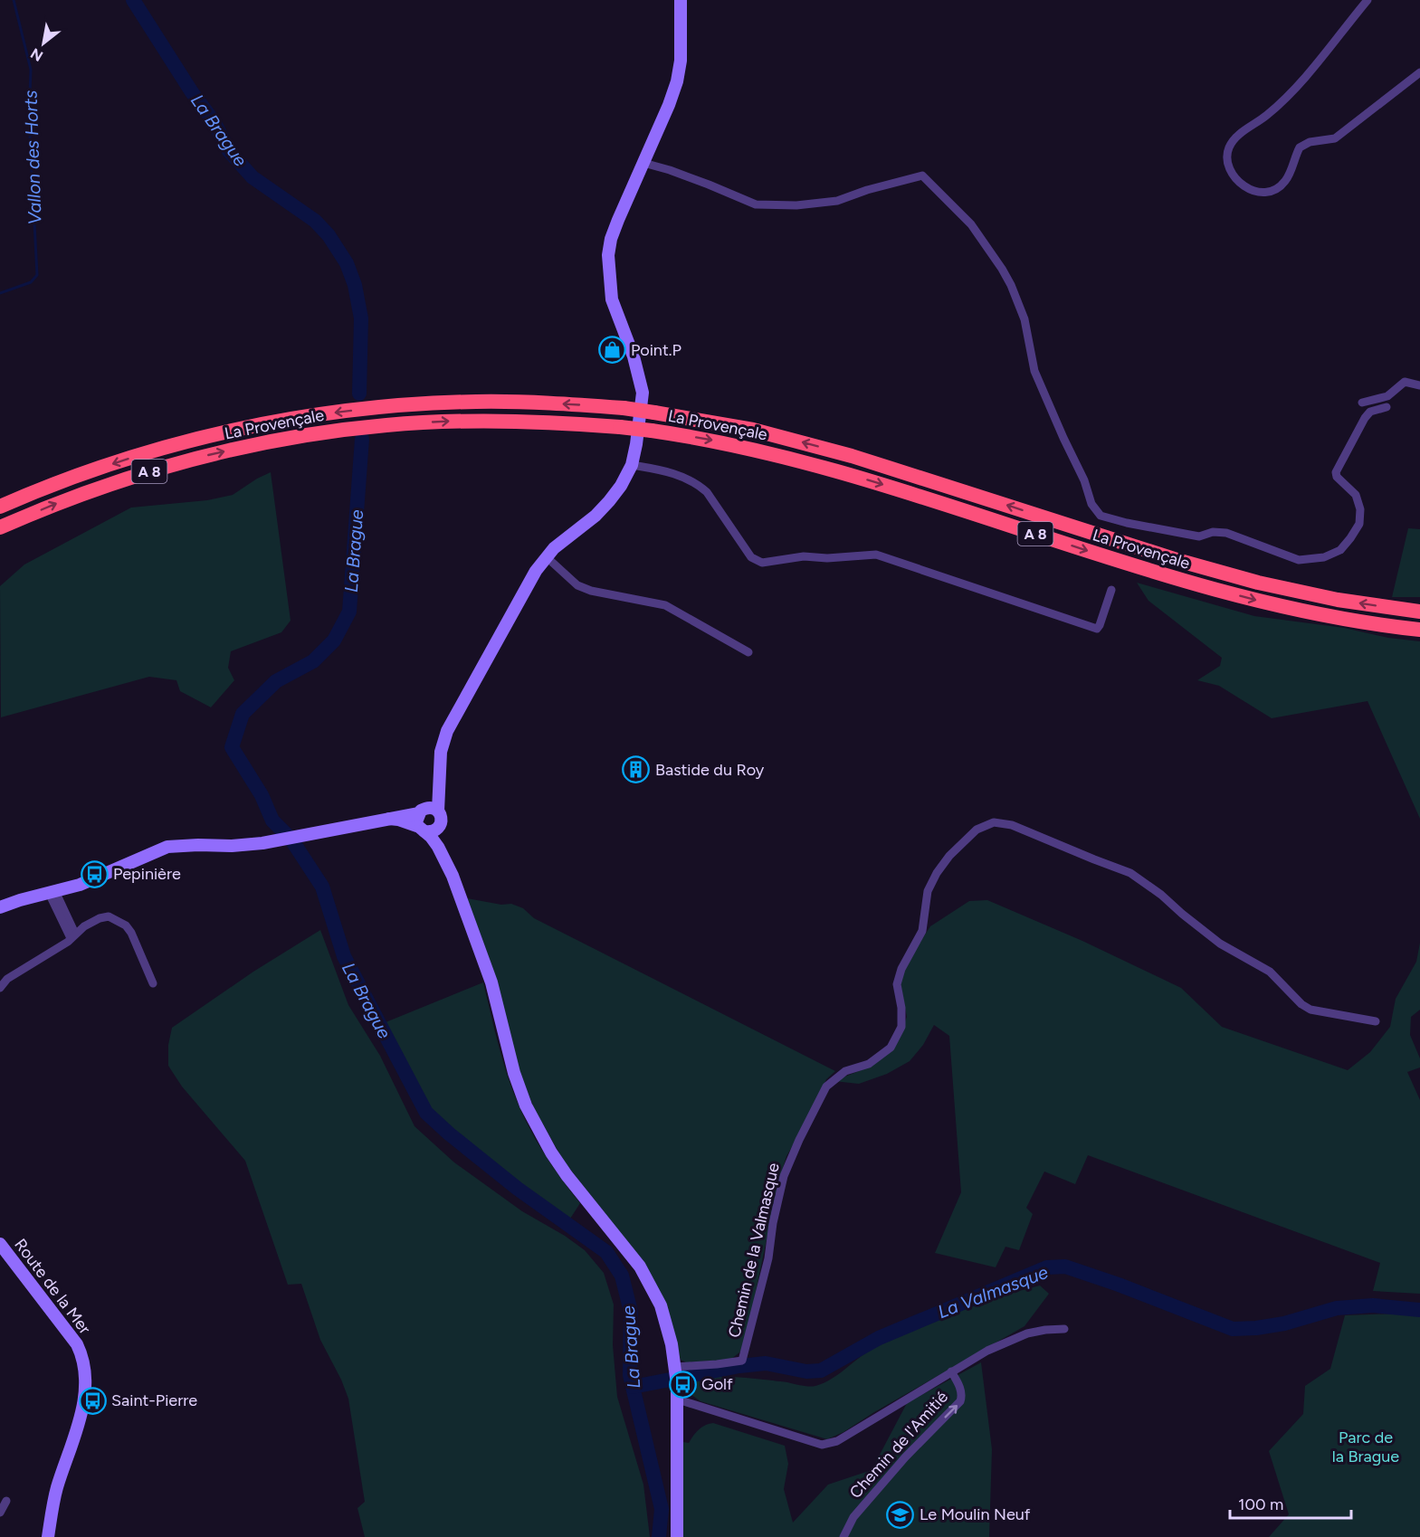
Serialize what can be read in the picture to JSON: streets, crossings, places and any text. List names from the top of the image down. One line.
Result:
{"streets":{"highway":["La Provençale","A 8"],"street":["Chemin de la Valmasque","Route de la Mer","Chemin de l'Amitié"]},"one_way":["Chemin de l'Amitié"],"water":["La Brague","Vallon des Horts","La Valmasque"],"parks":["Parc de la Brague"],"places":{"shop":["Point.P"],"building":["Bastide du Roy"],"bus stop":["Pepinière","Golf","Saint-Pierre"],"school or university":["Le Moulin Neuf"]},"scale_bar":"100 m","north":"bottom left"}
